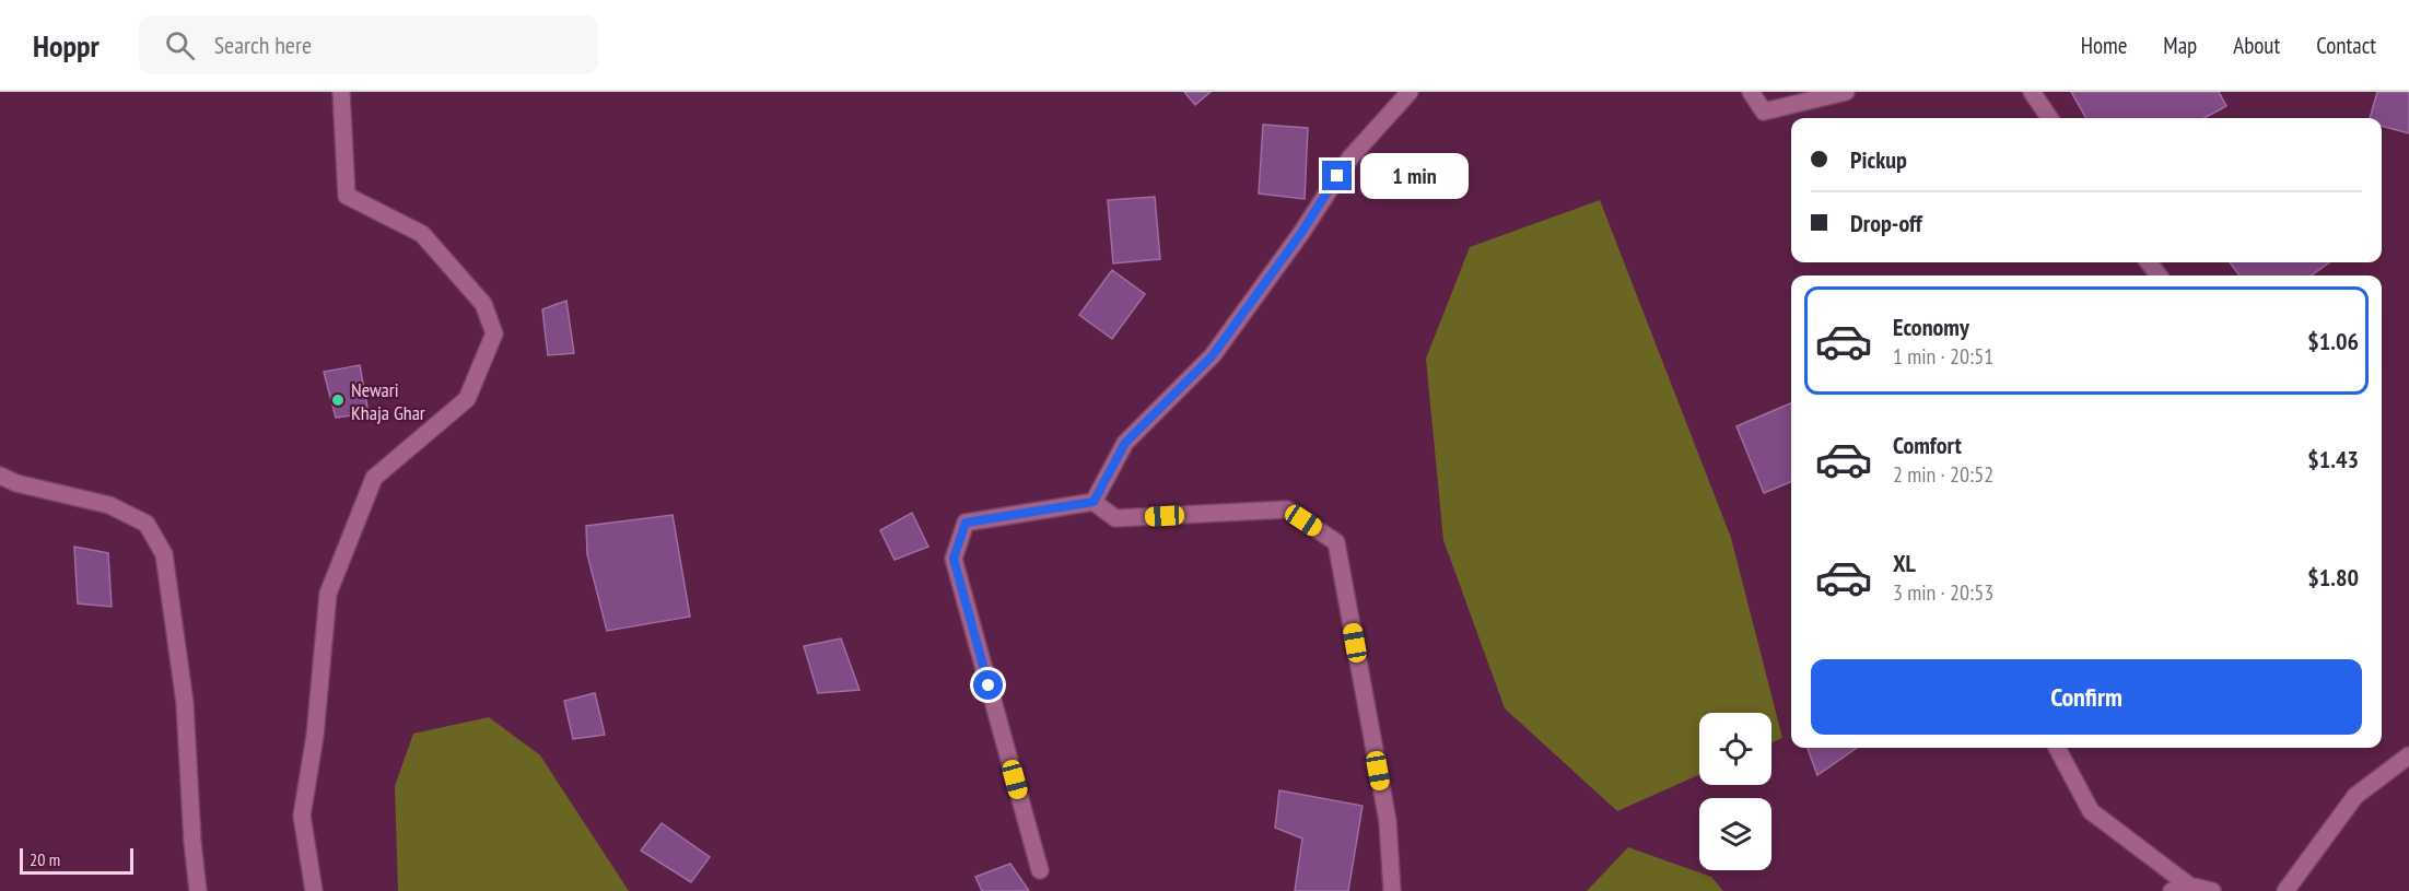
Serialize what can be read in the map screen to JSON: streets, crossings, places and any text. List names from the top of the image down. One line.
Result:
{"places":["Newari Khaja Ghar"],"scale_bar":"20 m","page":{"header":"Hoppr","search":"Search here","nav":["Home","Map","About","Contact"],"banner":["Pickup","Drop-off"],"bubble":"1 min","list":[{"name":"Economy","note":"1 min · 20:51","value":"$1.06"},{"name":"Comfort","note":"2 min · 20:52","value":"$1.43"},{"name":"XL","note":"3 min · 20:53","value":"$1.80"}],"buttons":"Confirm","scale":"20 m"}}
